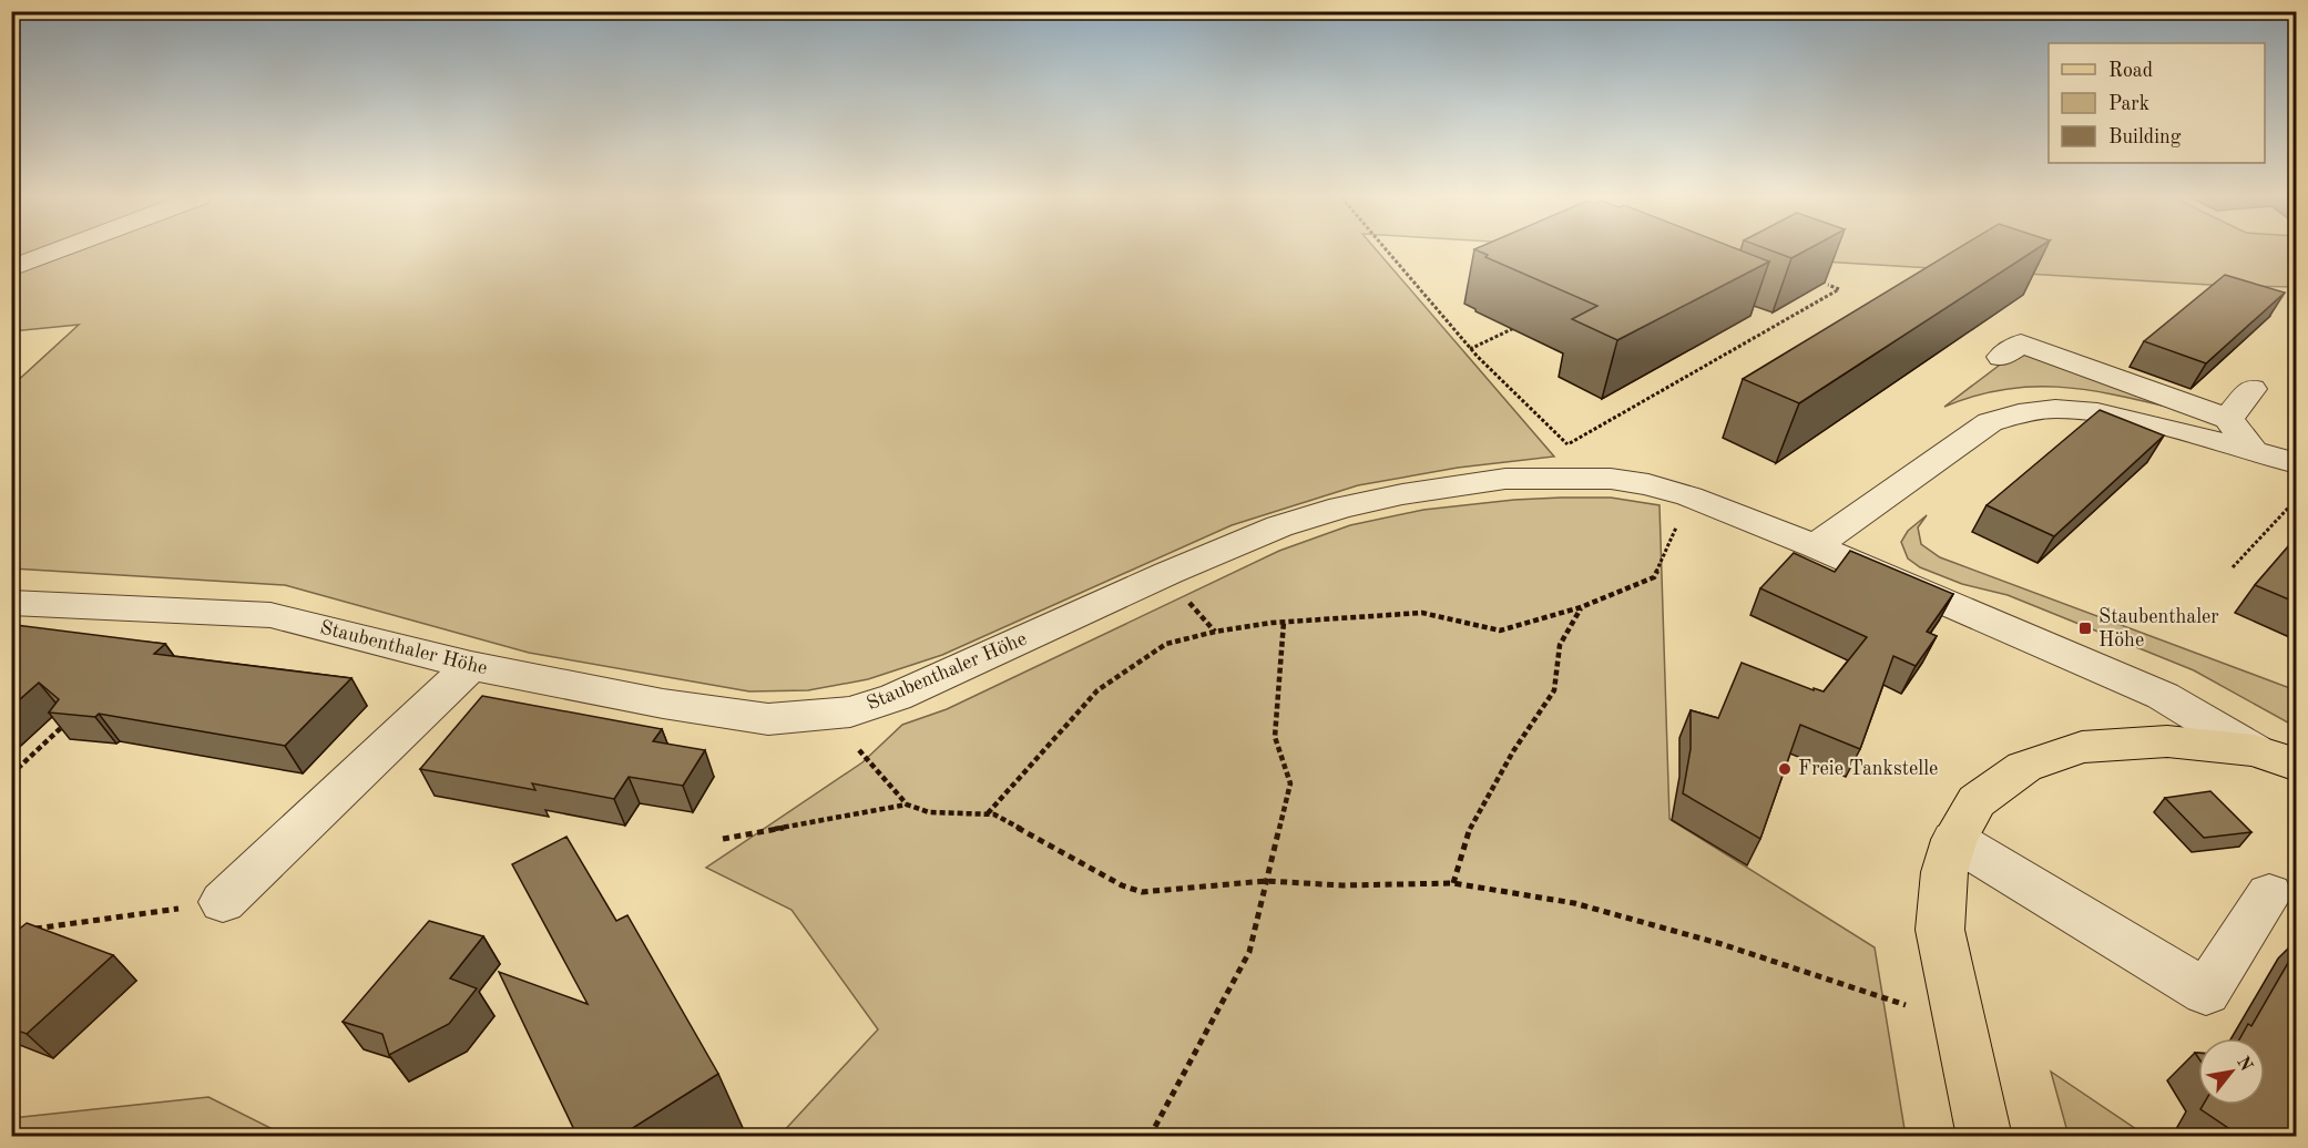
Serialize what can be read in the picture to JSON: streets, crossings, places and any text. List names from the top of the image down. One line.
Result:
{"streets":{"street":["Staubenthaler Höhe"]},"places":{"transit":["Staubenthaler Höhe"],"other":["Freie Tankstelle"]},"legend":["Road","Park","Building"],"north":"top right"}
